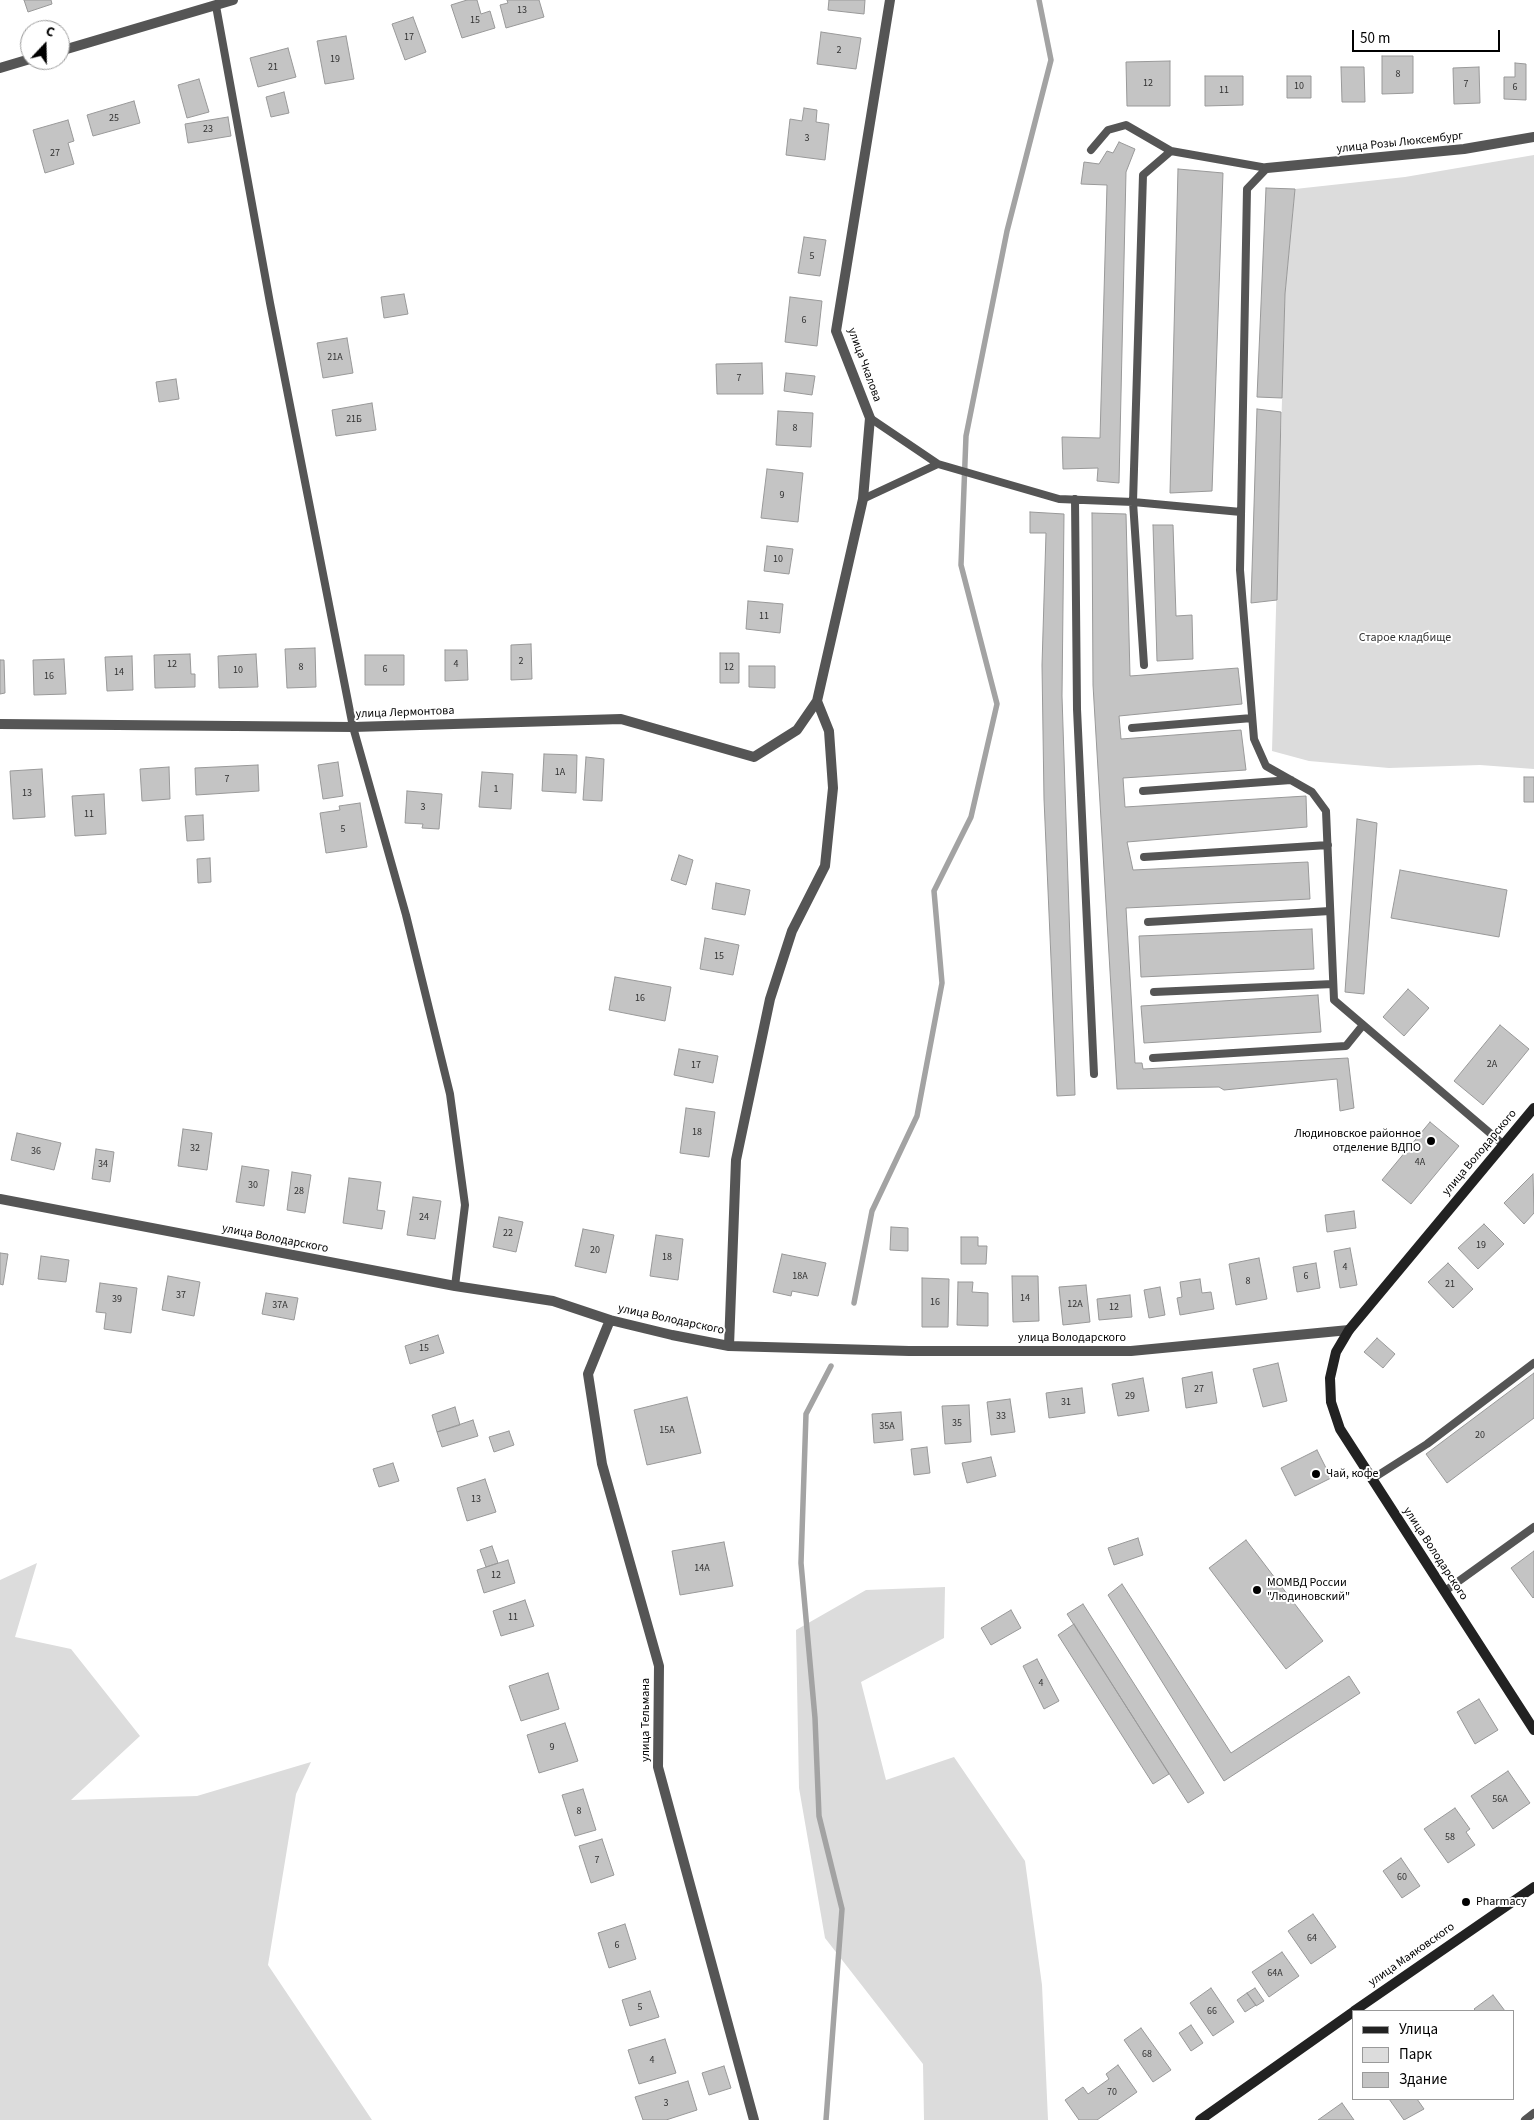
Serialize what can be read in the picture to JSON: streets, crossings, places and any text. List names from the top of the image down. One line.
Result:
{"streets":{"street":["улица Розы Люксембург","улица Чкалова","улица Лермонтова","улица Володарского","улица Тельмана","улица Маяковского"]},"crossings":[["улица Чкалова","улица Лермонтова"],["улица Володарского","улица Тельмана"]],"parks":["Старое кладбище"],"places":["Людиновское районное отделение ВДПО","Чай, кофе","МОМВД России \"Людиновский\"","Pharmacy"],"house_numbers":["13","15","17","2","19","21","8","12","7","10","6","11","25","23","3","27","5","6","21А","7","21Б","8","9","10","11","2","12","4","8","12","6","10","14","16","1А","7","1","13","3","11","5","15","16","2А","17","18","32","36","4А","34","30","28","24","22","19","20","18","4","18А","6","8","21","37","14","39","16","12А","37А","12","15","27","29","31","33","35","35А","15А","20","13","14А","12","11","4","9","56А","8","58","7","60","64","6","64А","5","66","68","4","70","3"],"legend":["Улица","Парк","Здание"],"scale_bar":"50 m","north":"top"}
